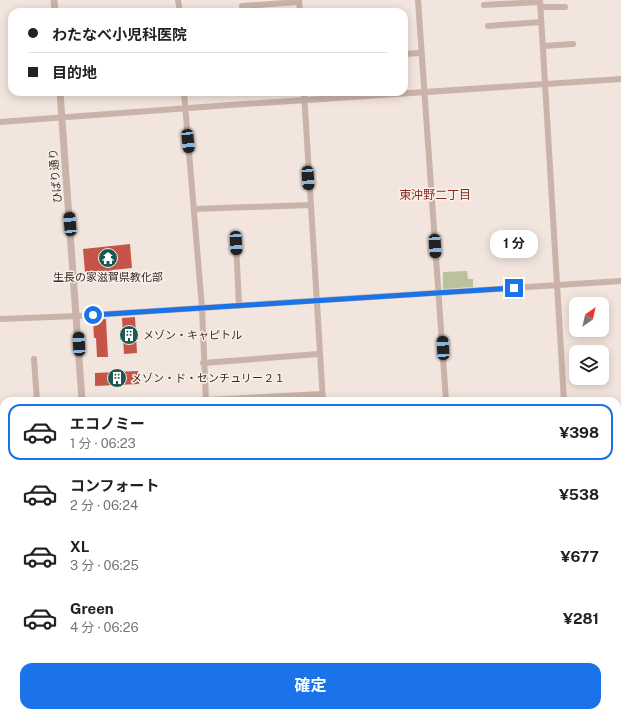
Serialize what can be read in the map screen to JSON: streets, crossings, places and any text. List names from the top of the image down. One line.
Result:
{"streets":{"street":["ひばり通り"]},"districts":["東沖野二丁目"],"places":{"temple":["生長の家滋賀県教化部"],"building":["メゾン・キャピトル","メゾン・ド・センチュリー２１"]},"north":"top right","page":{"banner":["わたなべ小児科医院","目的地"],"bubble":"1 分","list":[{"name":"エコノミー","note":"1 分 · 06:23","value":"¥398"},{"name":"コンフォート","note":"2 分 · 06:24","value":"¥538"},{"name":"XL","note":"3 分 · 06:25","value":"¥677"},{"name":"Green","note":"4 分 · 06:26","value":"¥281"}],"buttons":"確定"}}
